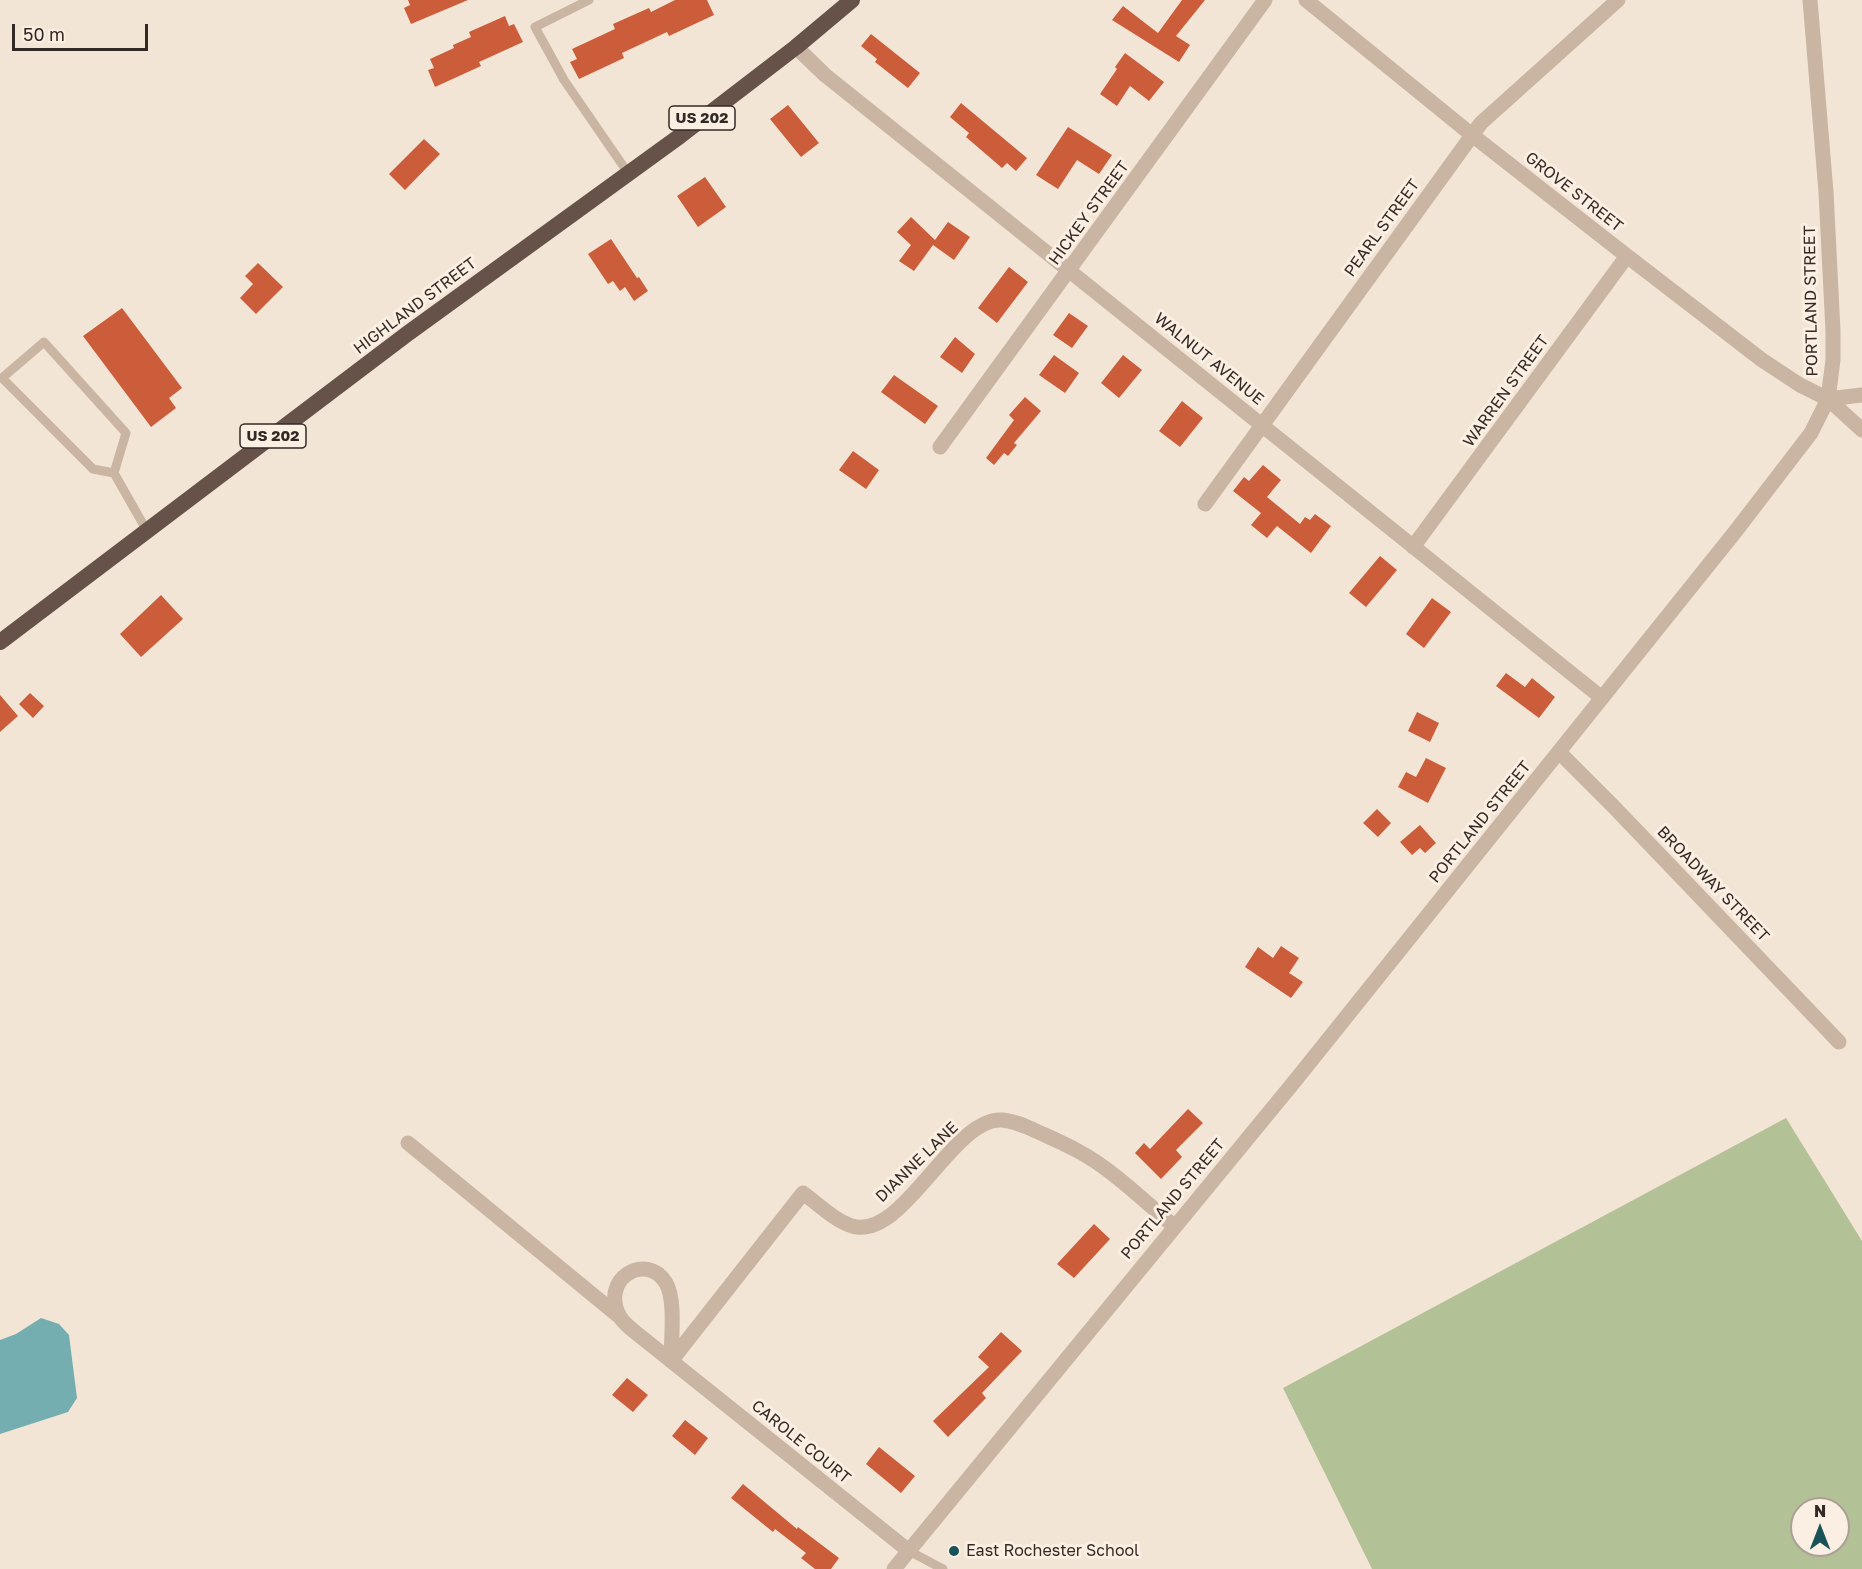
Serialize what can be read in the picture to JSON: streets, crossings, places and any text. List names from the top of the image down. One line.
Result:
{"streets":{"highway":["US 202","HIGHLAND STREET"],"street":["GROVE STREET","HICKEY STREET","PEARL STREET","PORTLAND STREET","WALNUT AVENUE","WARREN STREET","BROADWAY STREET","DIANNE LANE","CAROLE COURT"]},"crossings":[["GROVE STREET","PEARL STREET"],["GROVE STREET","PORTLAND STREET"],["GROVE STREET","WARREN STREET"],["HICKEY STREET","WALNUT AVENUE"],["PEARL STREET","WALNUT AVENUE"],["PORTLAND STREET","WALNUT AVENUE"],["PORTLAND STREET","BROADWAY STREET"],["PORTLAND STREET","DIANNE LANE"],["PORTLAND STREET","CAROLE COURT"],["HIGHLAND STREET","WALNUT AVENUE"],["WALNUT AVENUE","WARREN STREET"],["DIANNE LANE","CAROLE COURT"]],"places":["East Rochester School"],"scale_bar":"50 m","north":"top"}
